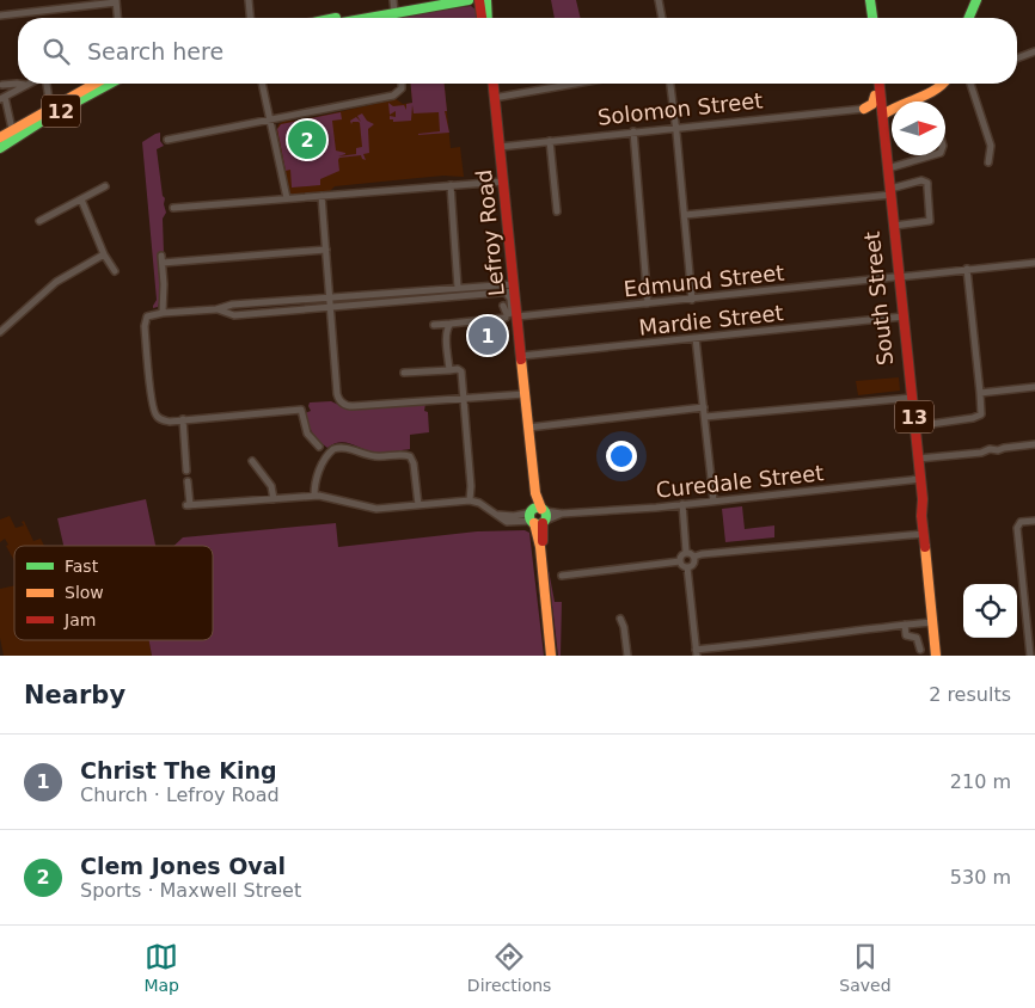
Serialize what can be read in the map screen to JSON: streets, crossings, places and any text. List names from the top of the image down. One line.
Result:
{"streets":{"main road":["Solomon Street","12","Lefroy Road","South Street","13"],"street":["Edmund Street","Mardie Street","Curedale Street"]},"crossings":[["Solomon Street","Lefroy Road"],["Solomon Street","South Street"],["Lefroy Road","Edmund Street"],["Lefroy Road","Mardie Street"],["Lefroy Road","Curedale Street"],["Edmund Street","South Street"],["South Street","Mardie Street"],["South Street","Curedale Street"]],"legend":["Fast","Slow","Jam"],"north":"right","page":{"search":"Search here","pins":["2","1"],"heading":["Nearby","2 results"],"list":[{"mark":"1","name":"Christ The King","note":"Church · Lefroy Road","value":"210 m"},{"mark":"2","name":"Clem Jones Oval","note":"Sports · Maxwell Street","value":"530 m"}],"nav":["Map","Directions","Saved"]}}
